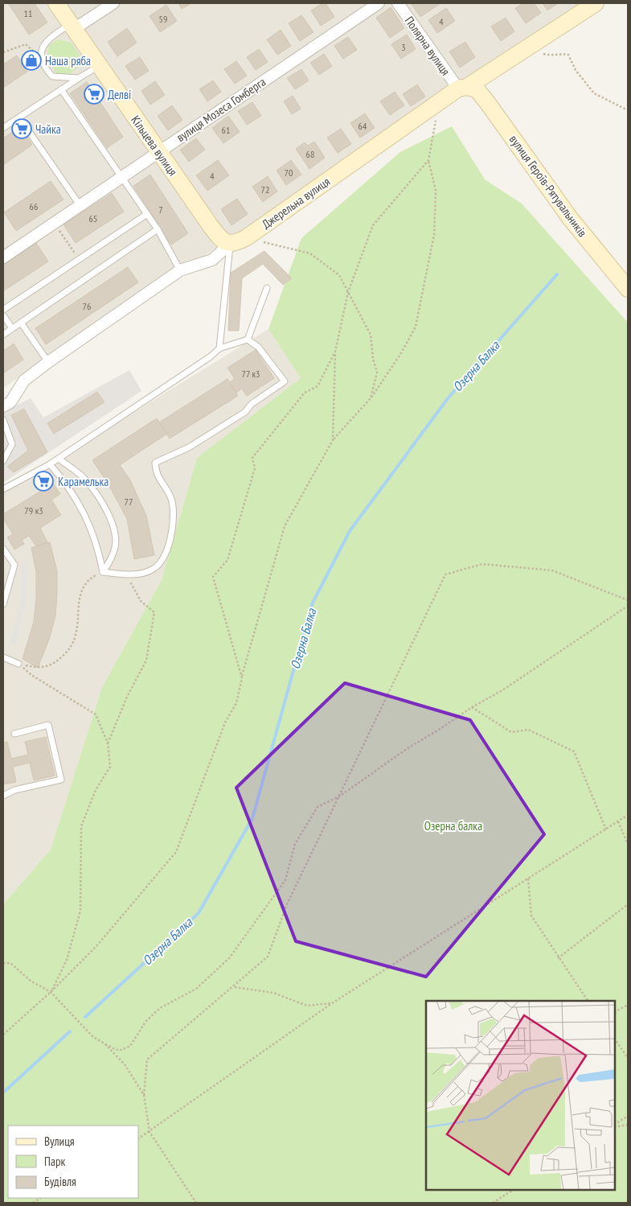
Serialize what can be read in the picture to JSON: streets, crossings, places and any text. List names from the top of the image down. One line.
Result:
{"streets":{"main road":["Кільцева вулиця","вулиця Героїв-Рятувальників","Джерельна вулиця"],"street":["Полярна вулиця","вулиця Мозеса Гомберга"]},"crossings":[["Полярна вулиця","вулиця Героїв-Рятувальників"],["Полярна вулиця","Джерельна вулиця"],["вулиця Мозеса Гомберга","Кільцева вулиця"],["Кільцева вулиця","Джерельна вулиця"],["вулиця Героїв-Рятувальників","Джерельна вулиця"]],"water":["Озерна Балка"],"parks":["Озерна балка"],"places":{"shop":["Наша ряба"],"supermarket":["Делві","Чайка","Карамелька"]},"house_numbers":["11","59","4","3","64","61","68","70","4","72","66","7","65","76","77 к3","77","79 к3"],"legend":["Вулиця","Парк","Будівля"]}
